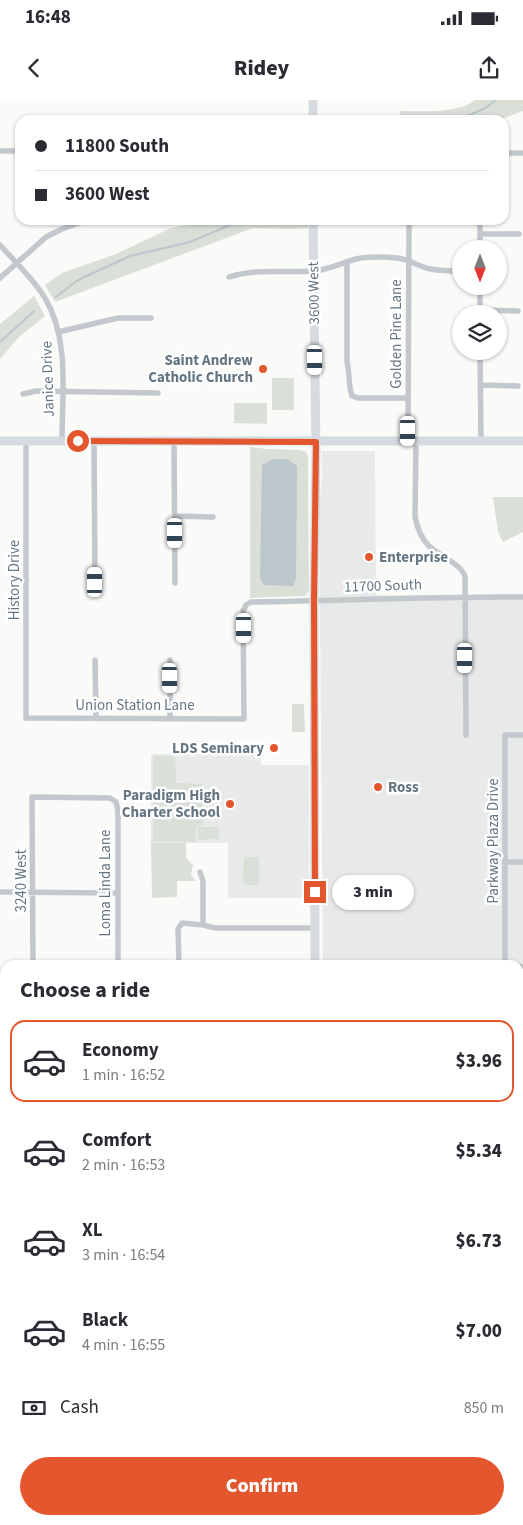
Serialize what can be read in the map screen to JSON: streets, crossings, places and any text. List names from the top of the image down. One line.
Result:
{"streets":{"main road":["3600 West"],"street":["Golden Pine Lane","Janice Drive","History Drive","11700 South","Union Station Lane","Parkway Plaza Drive","3240 West","Loma Linda Lane"]},"crossings":[["3600 West","11700 South"],["Golden Pine Lane","11700 South"],["History Drive","Union Station Lane"],["11700 South","Union Station Lane"],["3240 West","Loma Linda Lane"]],"places":["Saint Andrew Catholic Church","Enterprise","LDS Seminary","Ross","Paradigm High Charter School"],"north":"bottom","page":{"status":"16:48","header":"Ridey","banner":["11800 South","3600 West"],"bubble":"3 min","heading":"Choose a ride","list":[{"name":"Economy","note":"1 min · 16:52","value":"$3.96"},{"name":"Comfort","note":"2 min · 16:53","value":"$5.34"},{"name":"XL","note":"3 min · 16:54","value":"$6.73"},{"name":"Black","note":"4 min · 16:55","value":"$7.00"}],"pay":["Cash","850 m"],"buttons":"Confirm"}}
